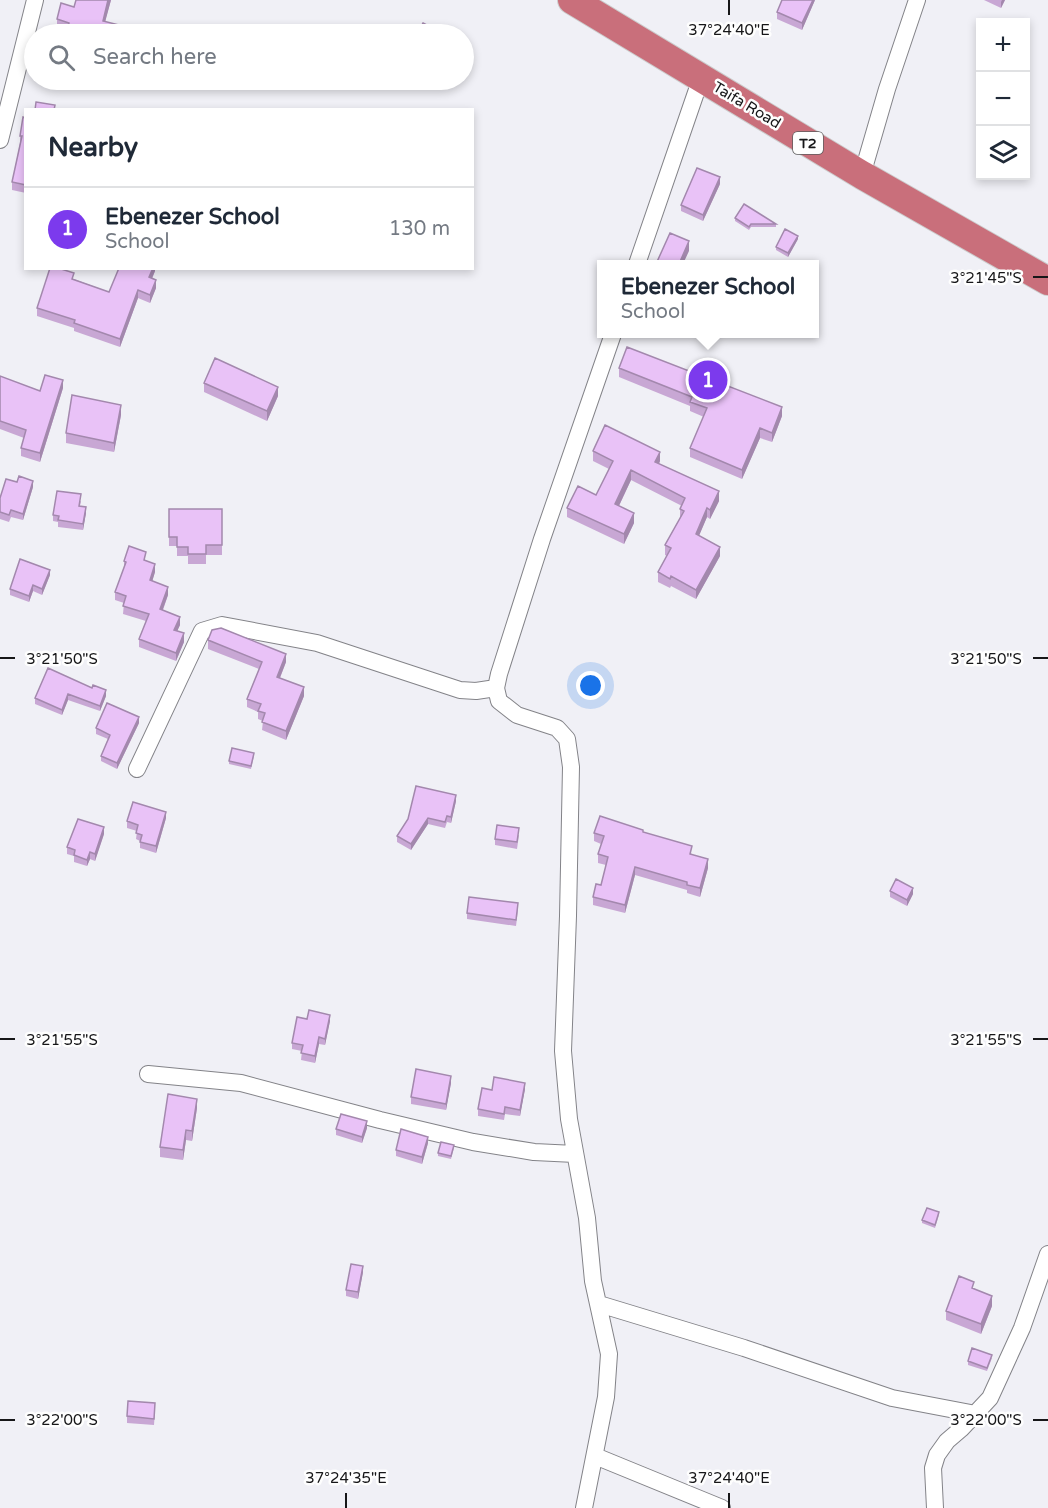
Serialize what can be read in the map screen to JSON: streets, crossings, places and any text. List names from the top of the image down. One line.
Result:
{"streets":{"highway":["Taifa Road","T2"]},"page":{"map_buttons":["+","−"],"search":"Search here","heading":"Nearby","list":[{"mark":"1","name":"Ebenezer School","note":"School","value":"130 m"}],"popup":["Ebenezer School","School"],"pins":"1"},"coordinates":["37°24'40\"E","3°21'45\"S","3°21'50\"S","3°21'55\"S","3°22'00\"S","37°24'35\"E"]}
